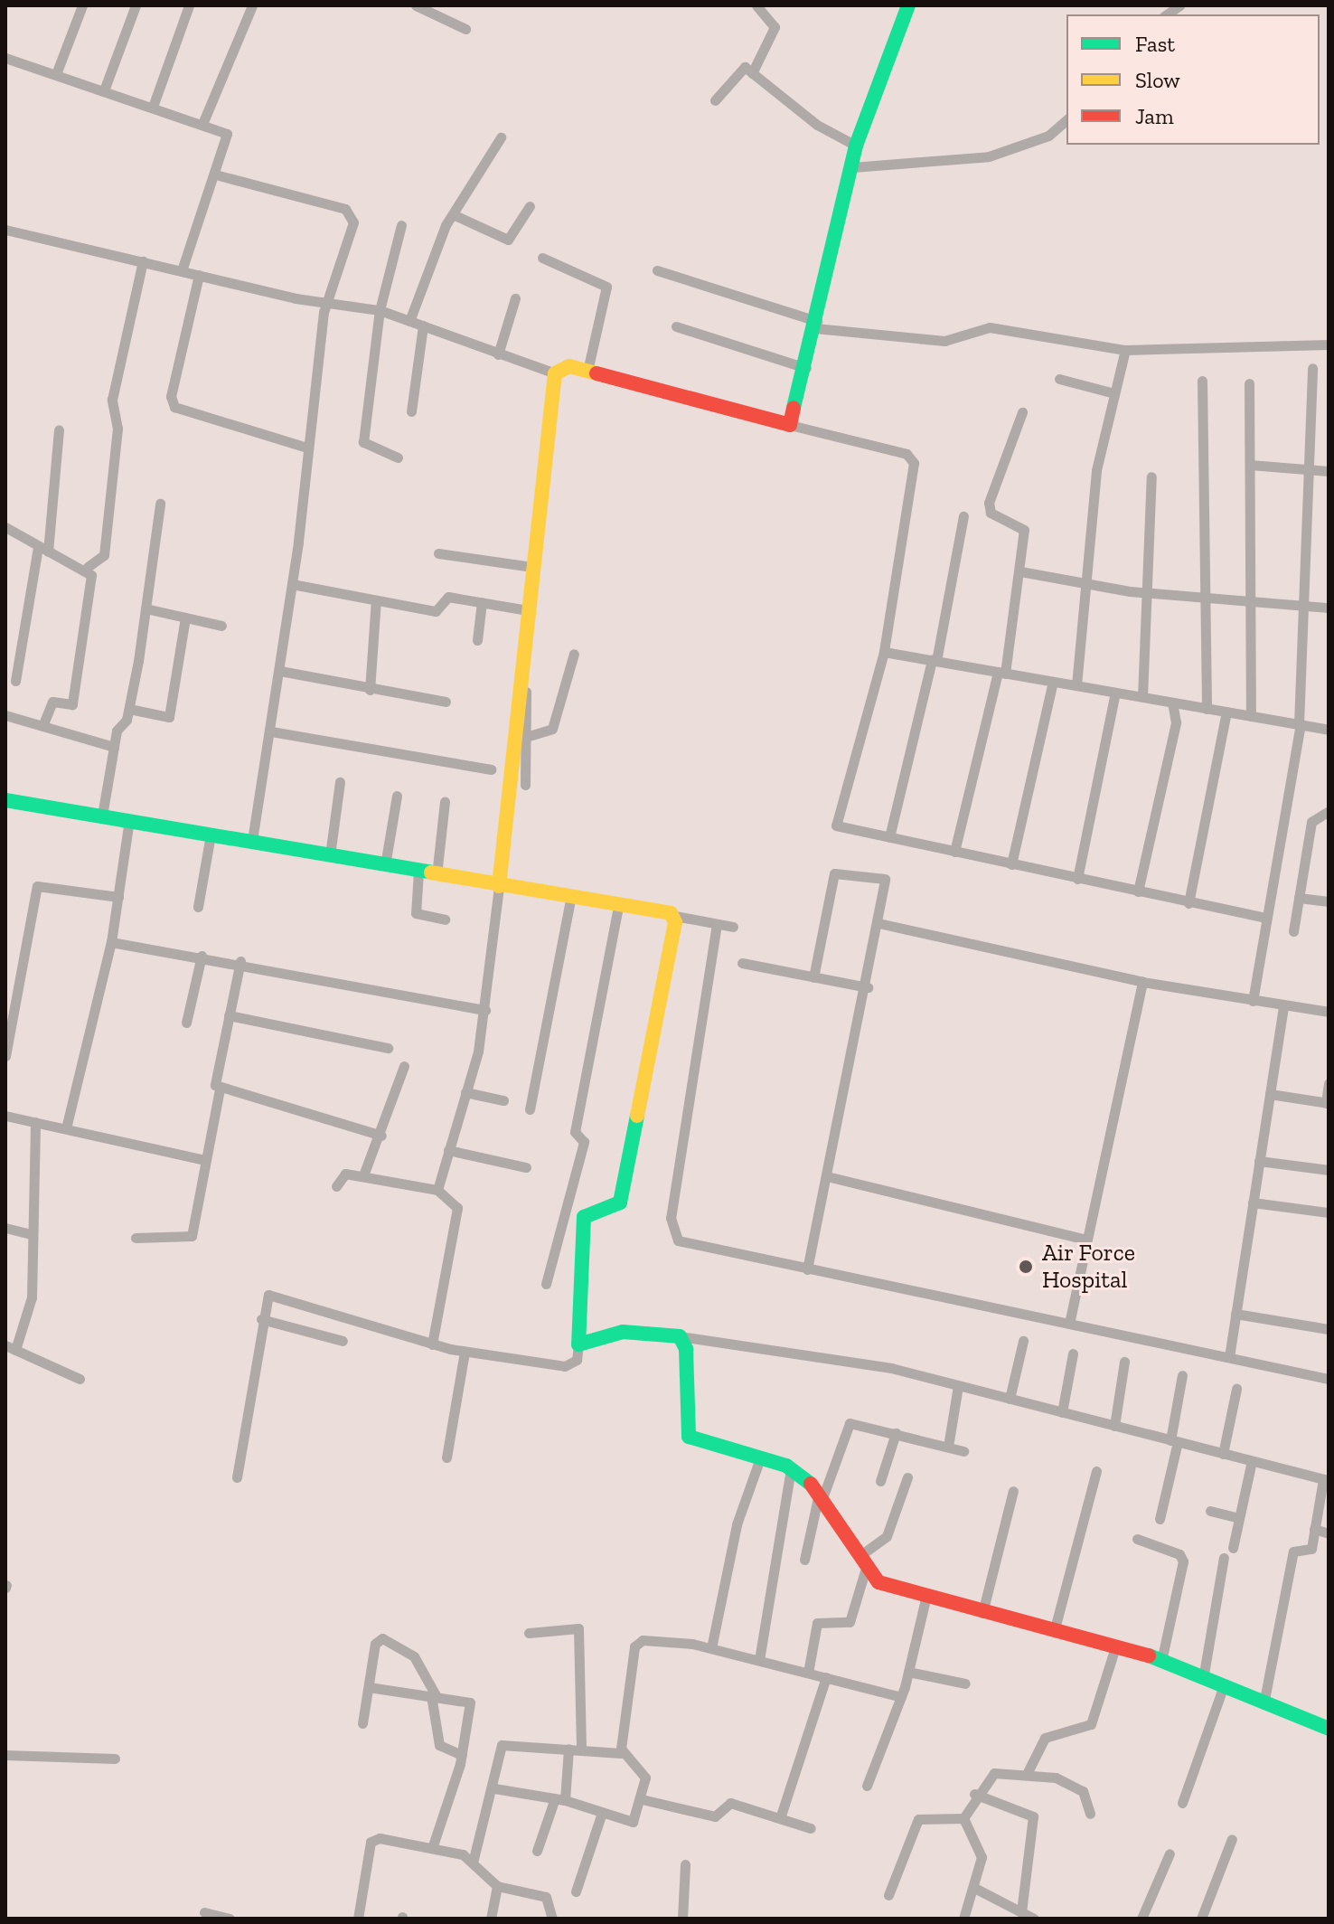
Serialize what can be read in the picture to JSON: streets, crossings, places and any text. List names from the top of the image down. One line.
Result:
{"places":["Air Force Hospital"],"legend":["Fast","Slow","Jam"]}
